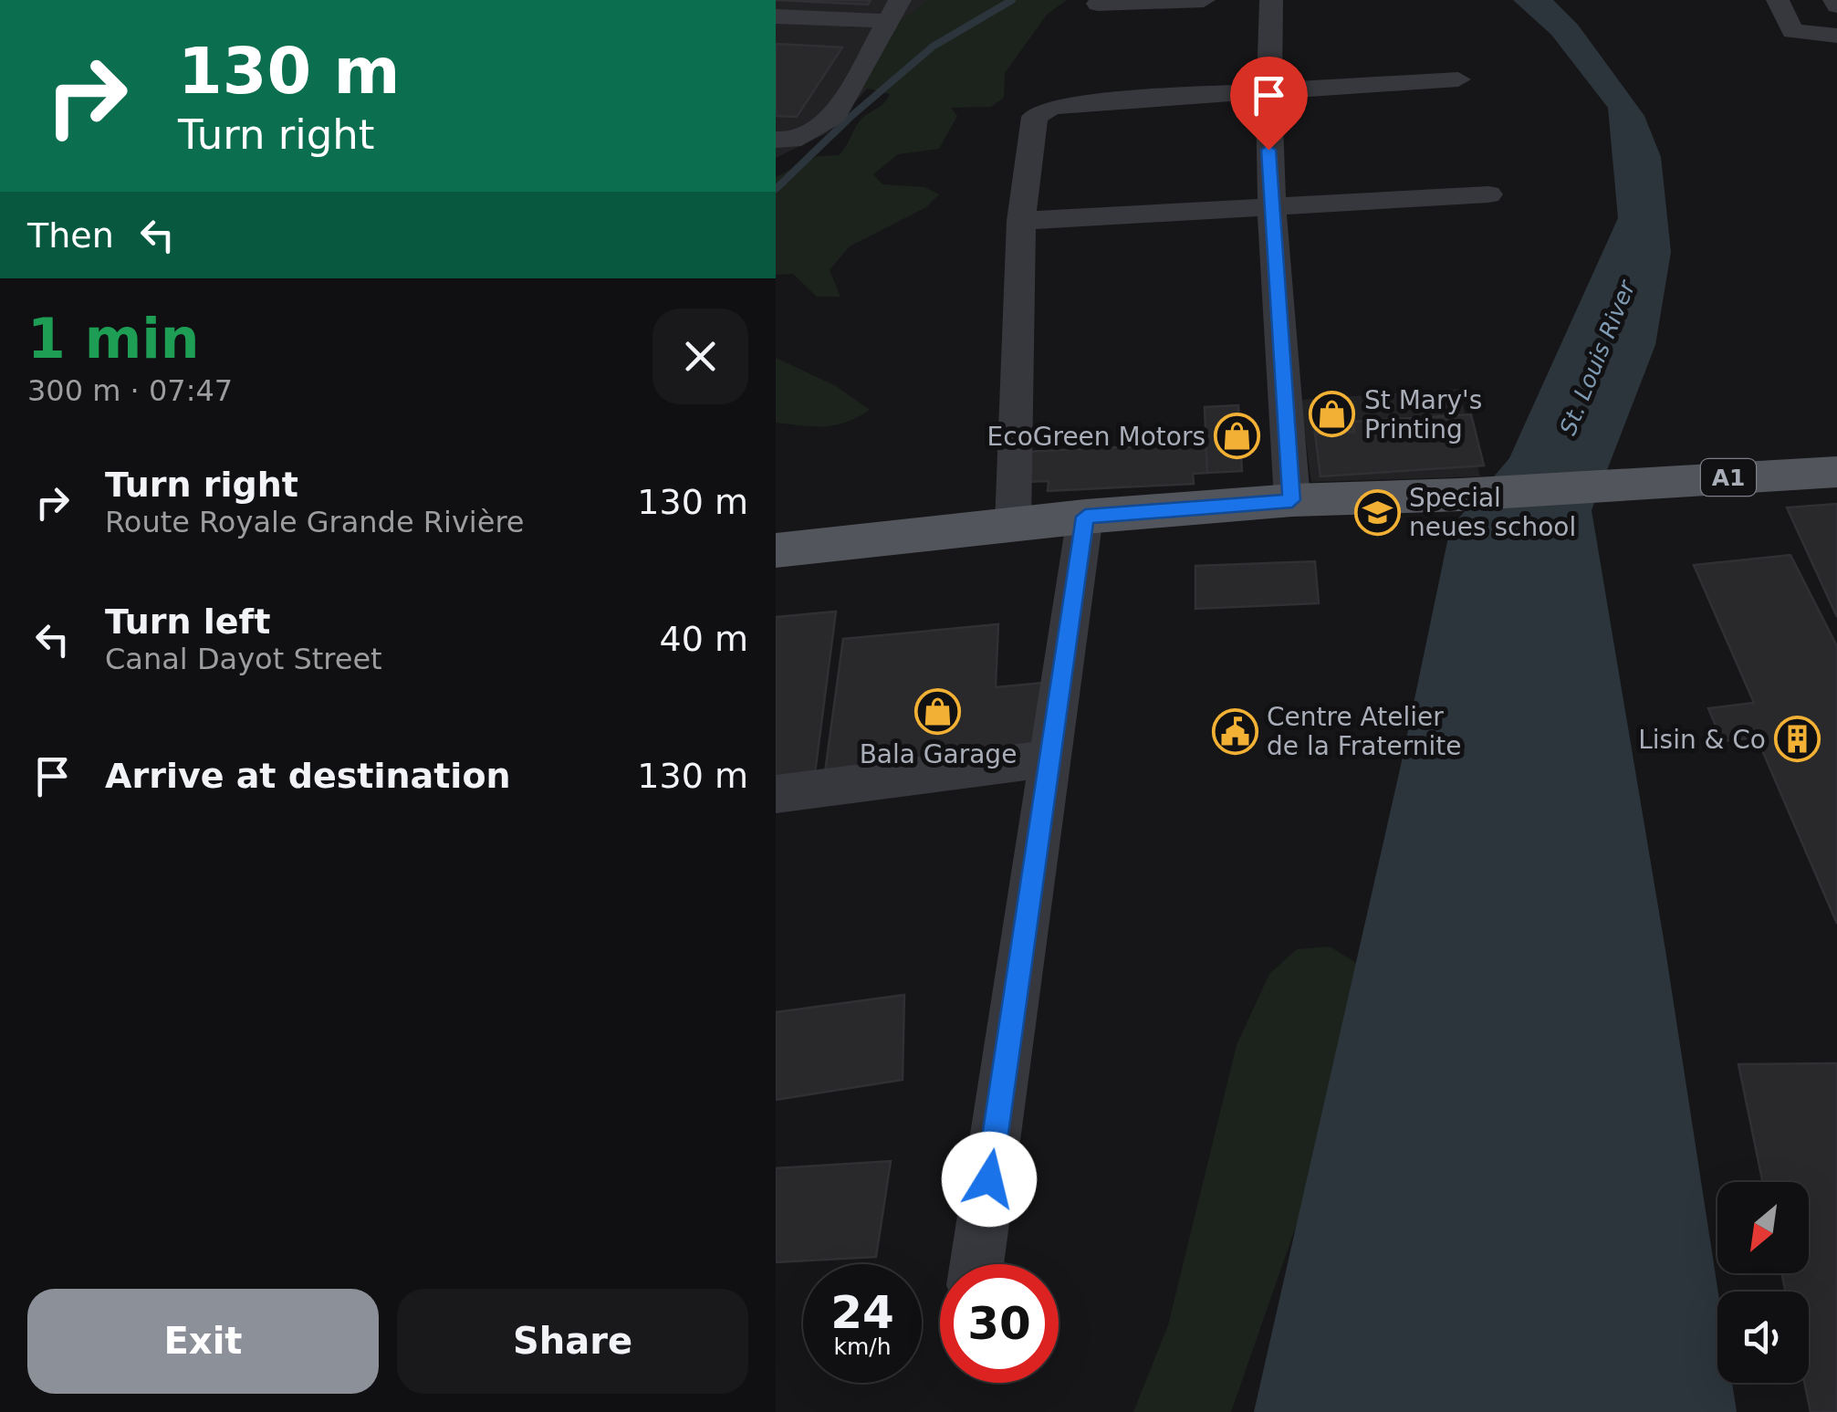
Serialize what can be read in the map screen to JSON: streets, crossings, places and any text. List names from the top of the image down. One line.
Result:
{"streets":{"main road":["A1"]},"water":["St. Louis River"],"places":{"shop":["St Mary's Printing","EcoGreen Motors","Bala Garage"],"school or university":["Special neues school"],"public building":["Centre Atelier de la Fraternite"],"building":["Lisin & Co"]},"north":"bottom left","page":{"turn":["130 m","Turn right"],"then":"Then","heading":["1 min","300 m · 07:47"],"list":[{"name":"Turn right","note":"Route Royale Grande Rivière","value":"130 m"},{"name":"Turn left","note":"Canal Dayot Street","value":"40 m"},{"name":"Arrive at destination","value":"130 m"}],"speed":"24 km/h","limit":"30","buttons":["Exit","Share"]}}
